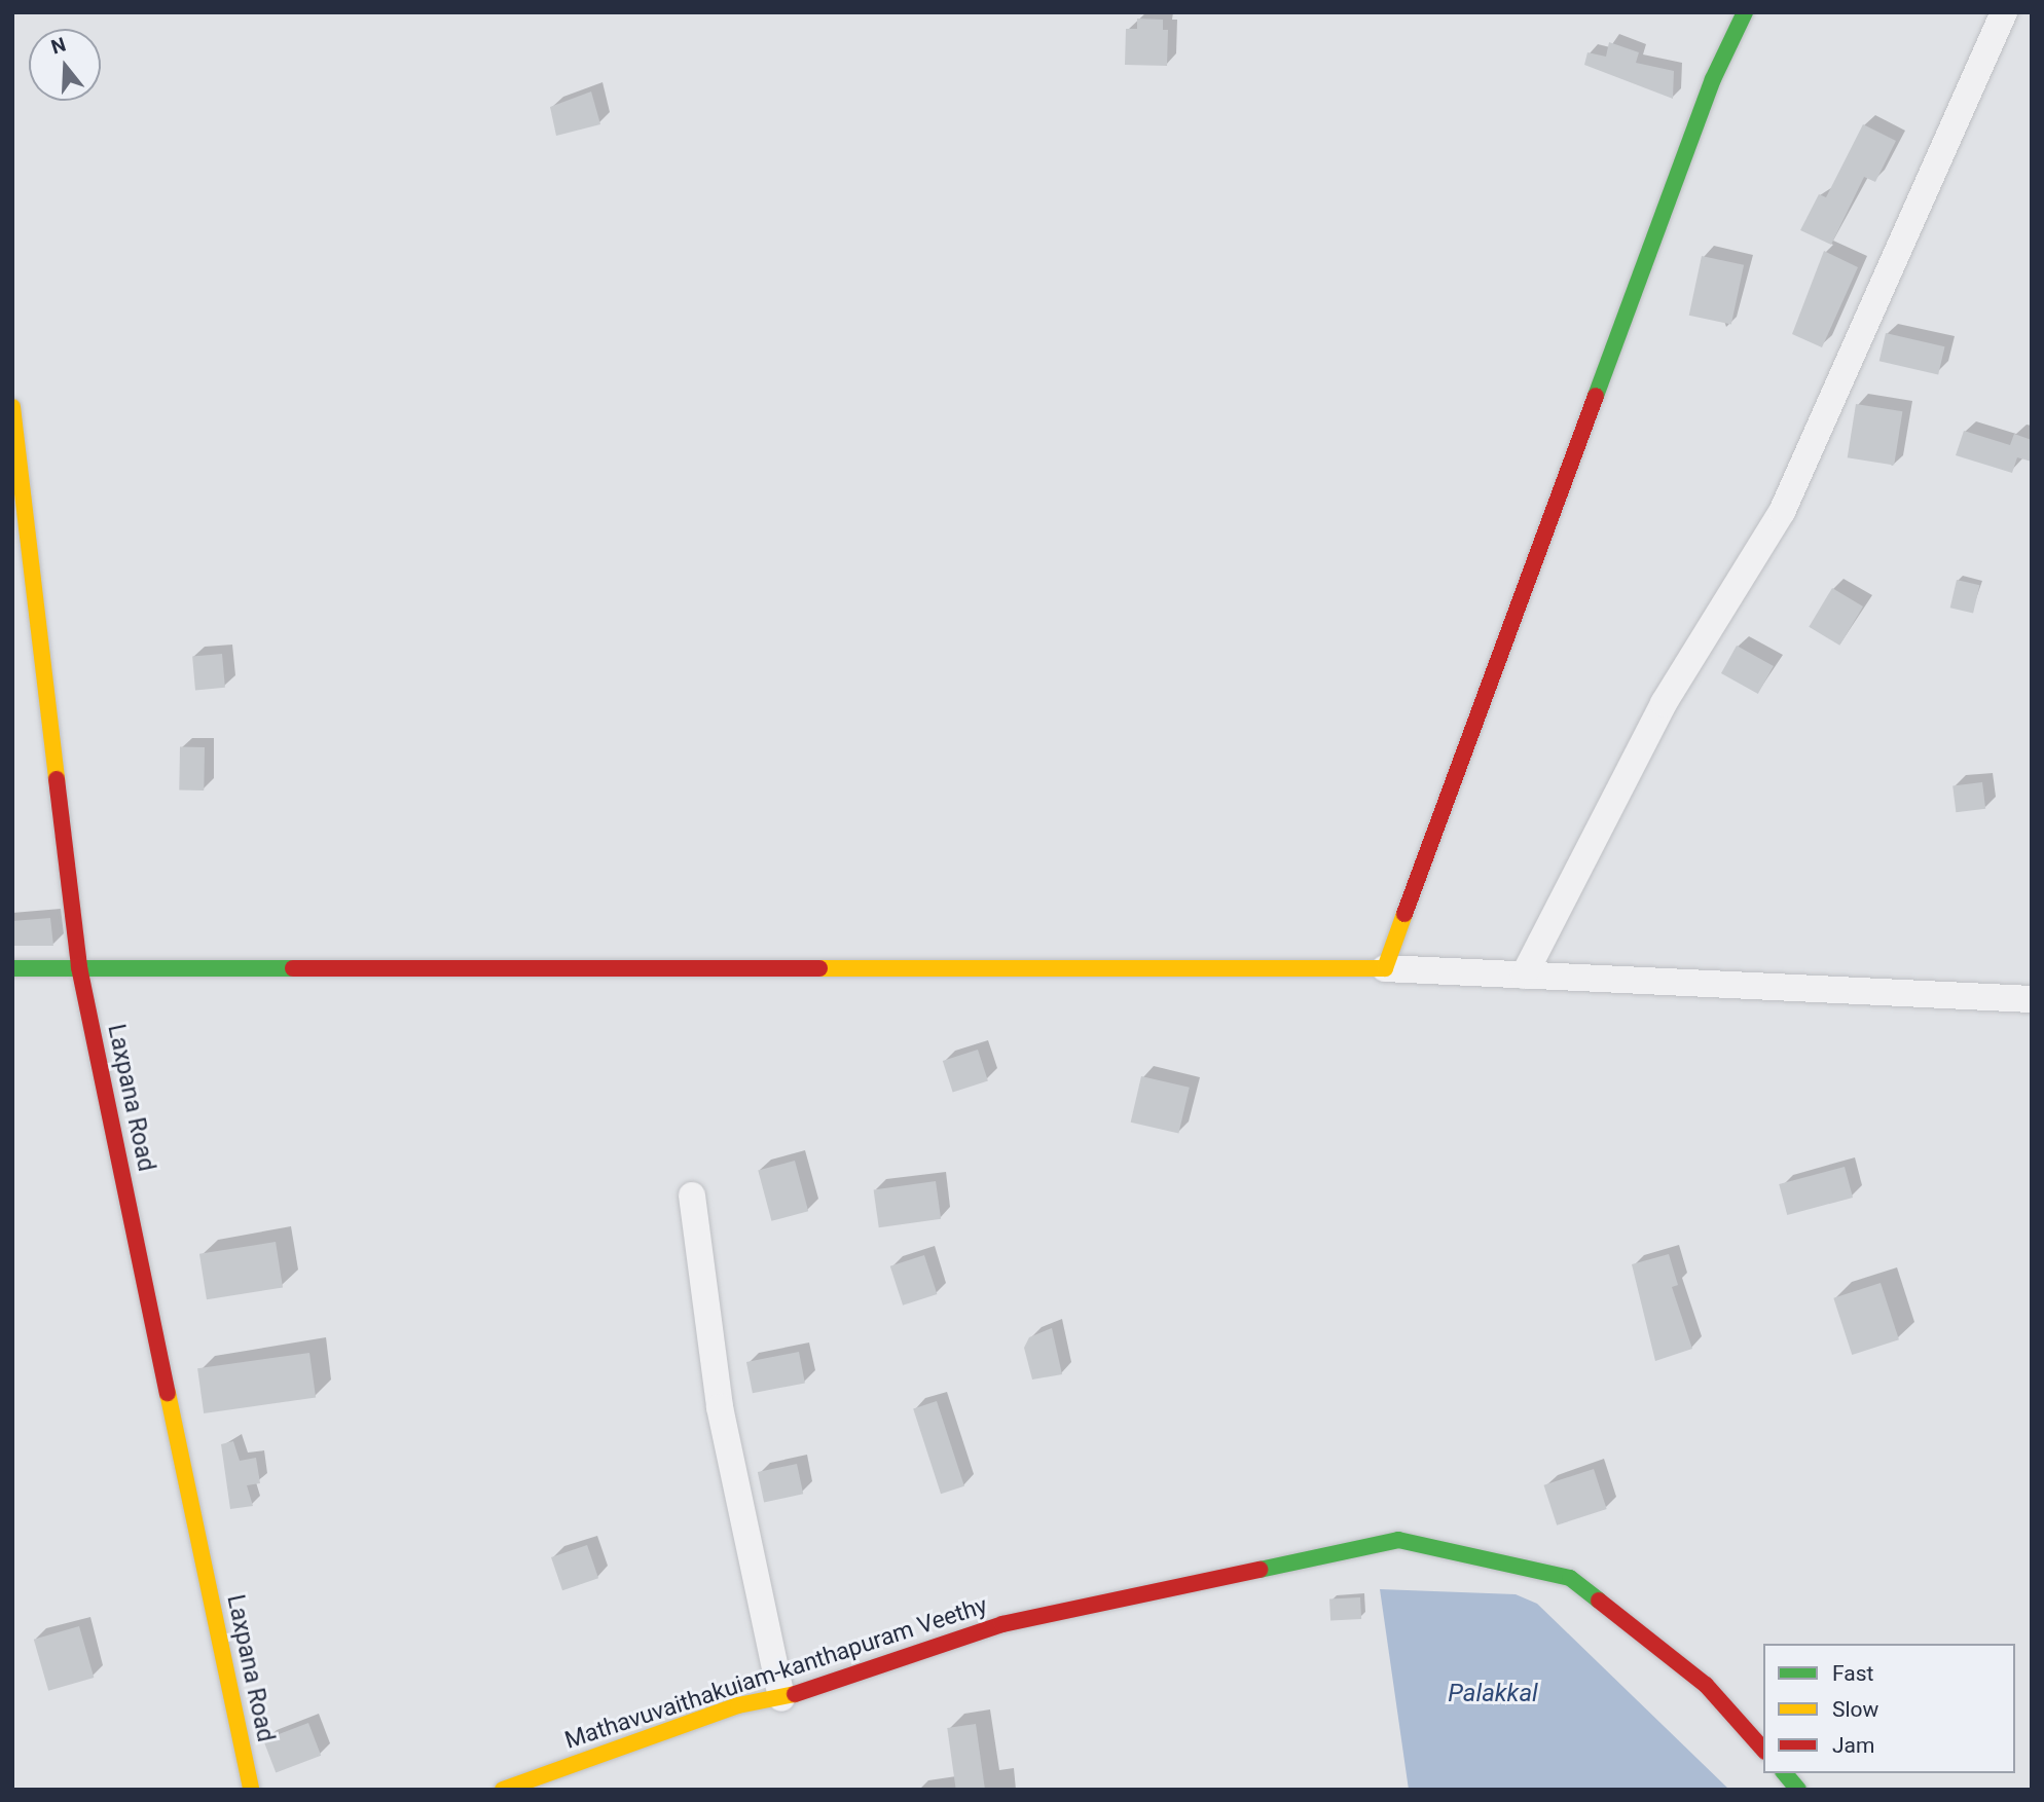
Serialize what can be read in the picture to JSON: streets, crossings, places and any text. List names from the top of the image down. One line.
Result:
{"streets":{"street":["Laxpana Road","Mathavuvaithakuiam-kanthapuram Veethy"]},"water":["Palakkal"],"legend":["Fast","Slow","Jam"],"north":"top"}
